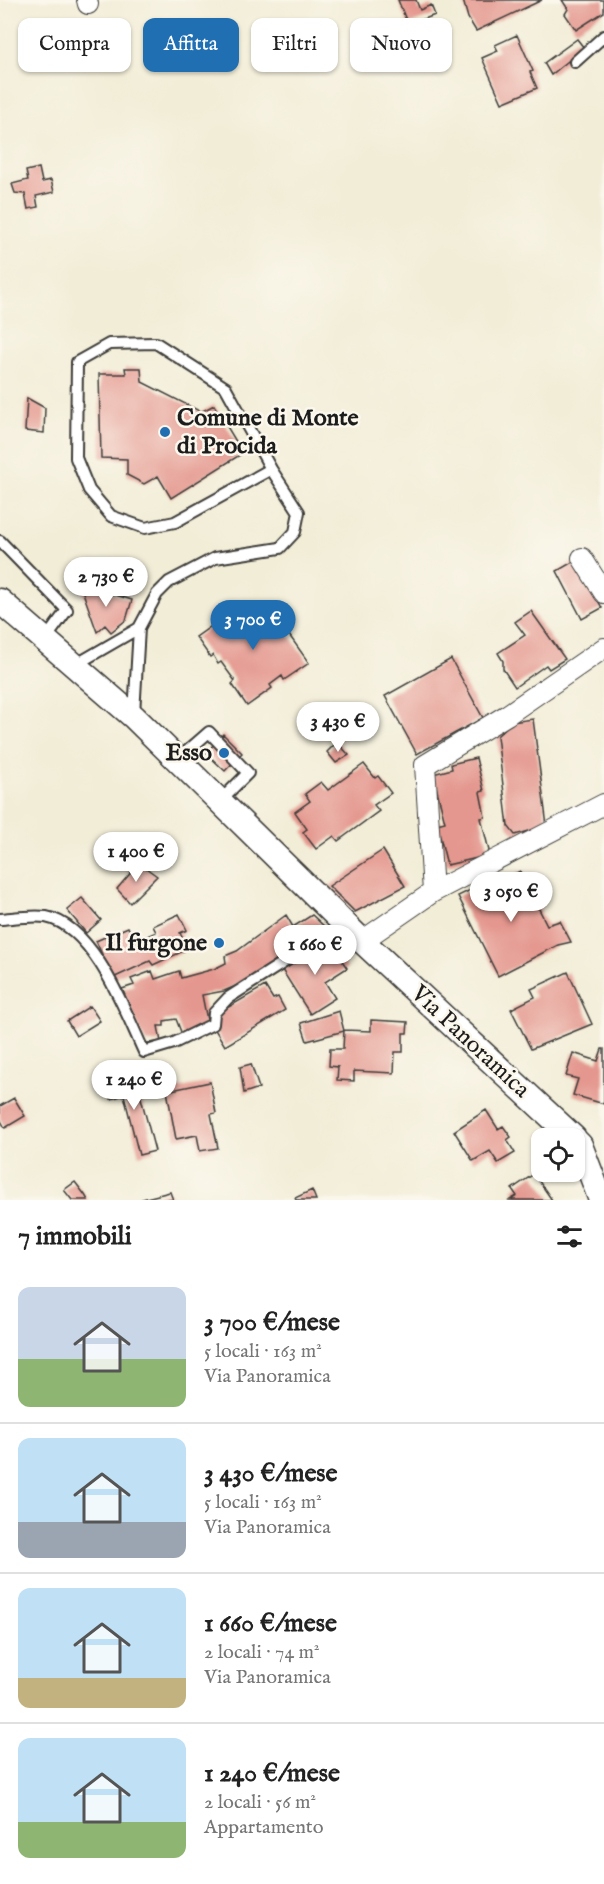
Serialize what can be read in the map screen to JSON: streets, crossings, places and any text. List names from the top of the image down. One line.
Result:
{"streets":{"street":["Via Panoramica"]},"places":["Comune di Monte di Procida","Esso","Il furgone"],"page":{"chip":["Compra","Affitta","Filtri","Nuovo"],"price":["2 730 €","3 700 €","3 430 €","1 400 €","3 050 €","1 660 €","1 240 €"],"heading":"7 immobili","list":[{"name":"3 700 €/mese","note":"5 locali · 163 m² · Via Panoramica"},{"name":"3 430 €/mese","note":"5 locali · 163 m² · Via Panoramica"},{"name":"1 660 €/mese","note":"2 locali · 74 m² · Via Panoramica"},{"name":"1 240 €/mese","note":"2 locali · 56 m² · Appartamento"}]}}
